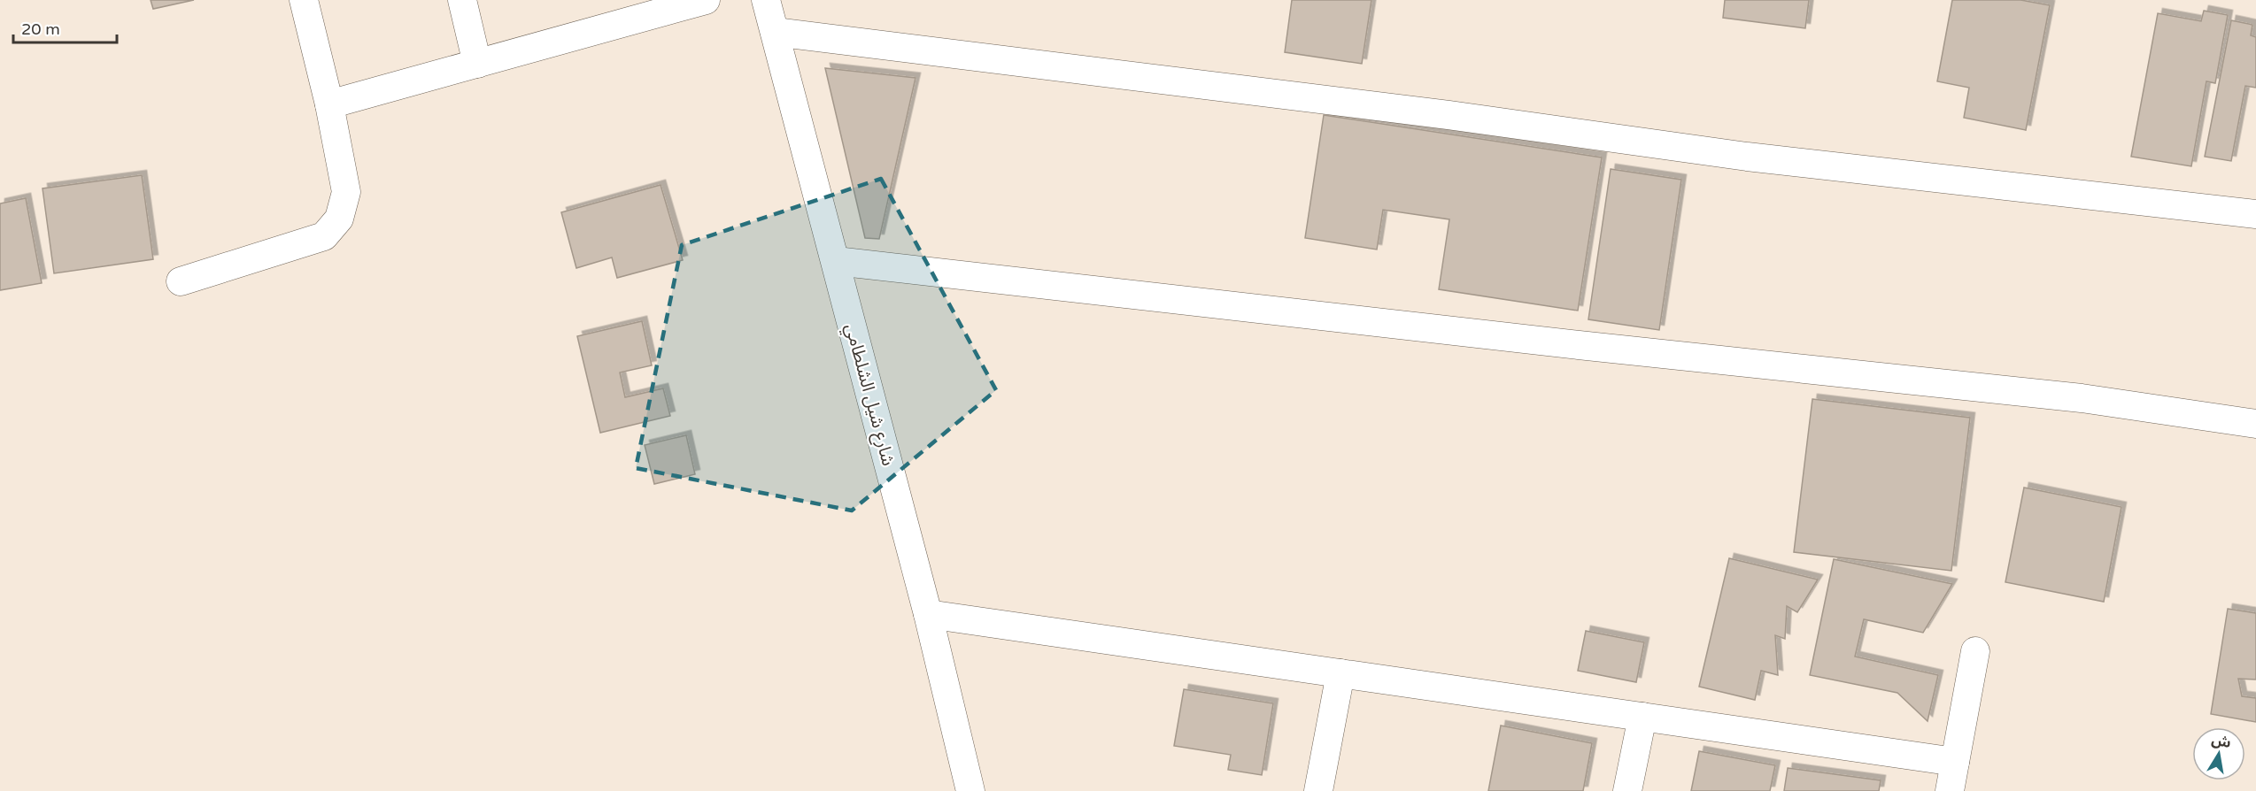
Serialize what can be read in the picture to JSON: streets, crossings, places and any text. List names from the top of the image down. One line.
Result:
{"streets":{"street":["شارع شيل الشلطامي"]},"scale_bar":"20 m","north":"top"}
